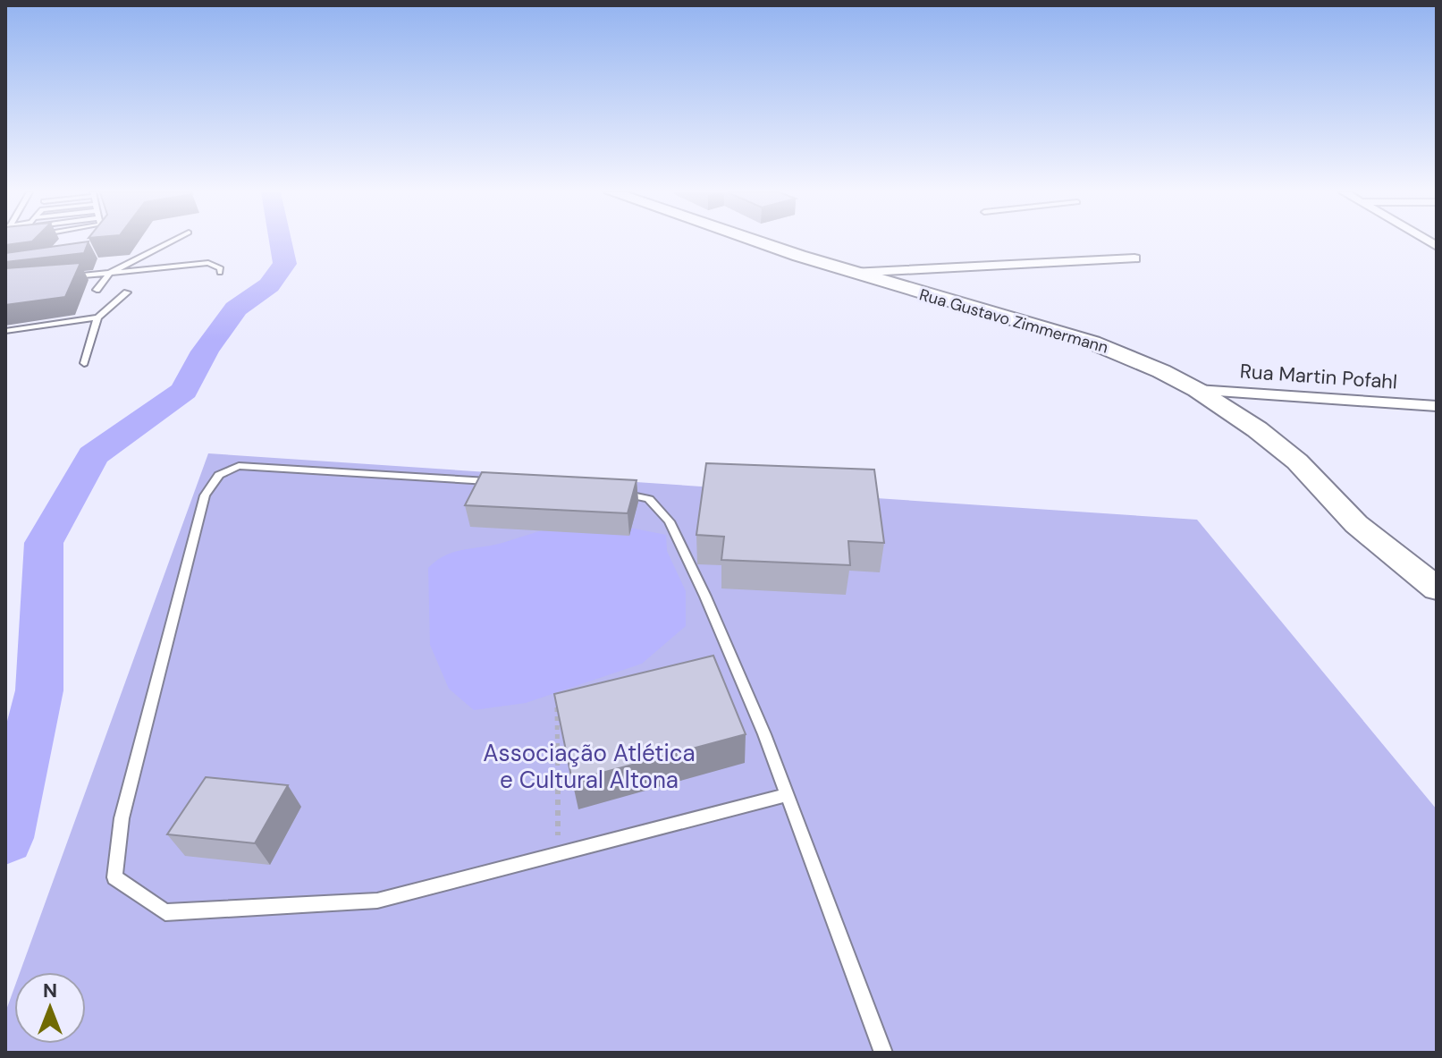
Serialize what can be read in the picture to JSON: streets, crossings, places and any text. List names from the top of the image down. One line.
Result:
{"streets":{"street":["Rua Gustavo Zimmermann","Rua Martin Pofahl"]},"crossings":[["Rua Gustavo Zimmermann","Rua Martin Pofahl"]],"parks":["Associação Atlética e Cultural Altona"],"north":"top"}
